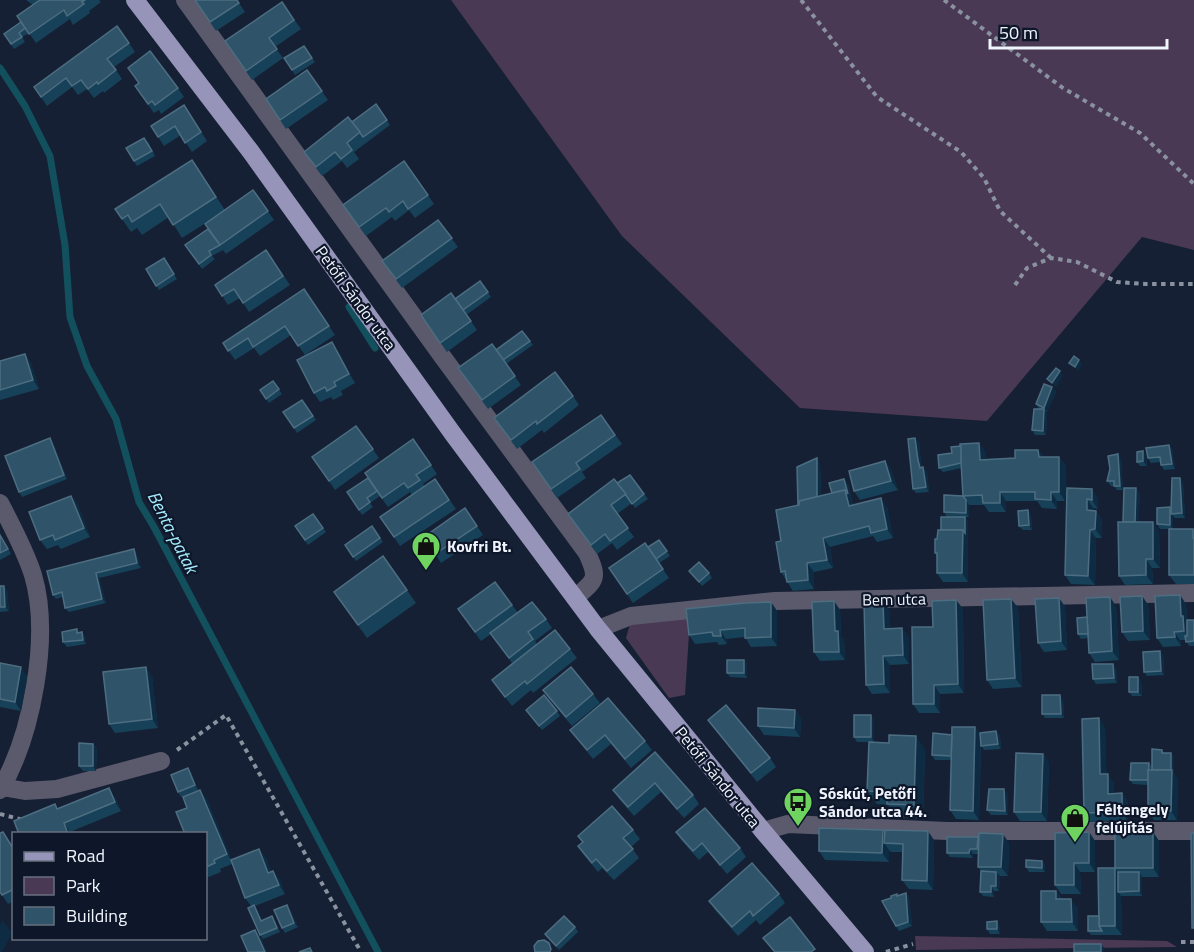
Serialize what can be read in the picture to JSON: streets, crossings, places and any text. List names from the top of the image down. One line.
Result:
{"streets":{"main road":["Petőfi Sándor utca"],"street":["Bem utca"]},"crossings":[["Petőfi Sándor utca","Bem utca"]],"water":["Benta-patak"],"places":{"shop":["Kovfri Bt.","Féltengely felújítás"],"bus stop":["Sóskút, Petőfi Sándor utca 44."]},"legend":["Road","Park","Building"],"scale_bar":"50 m"}
